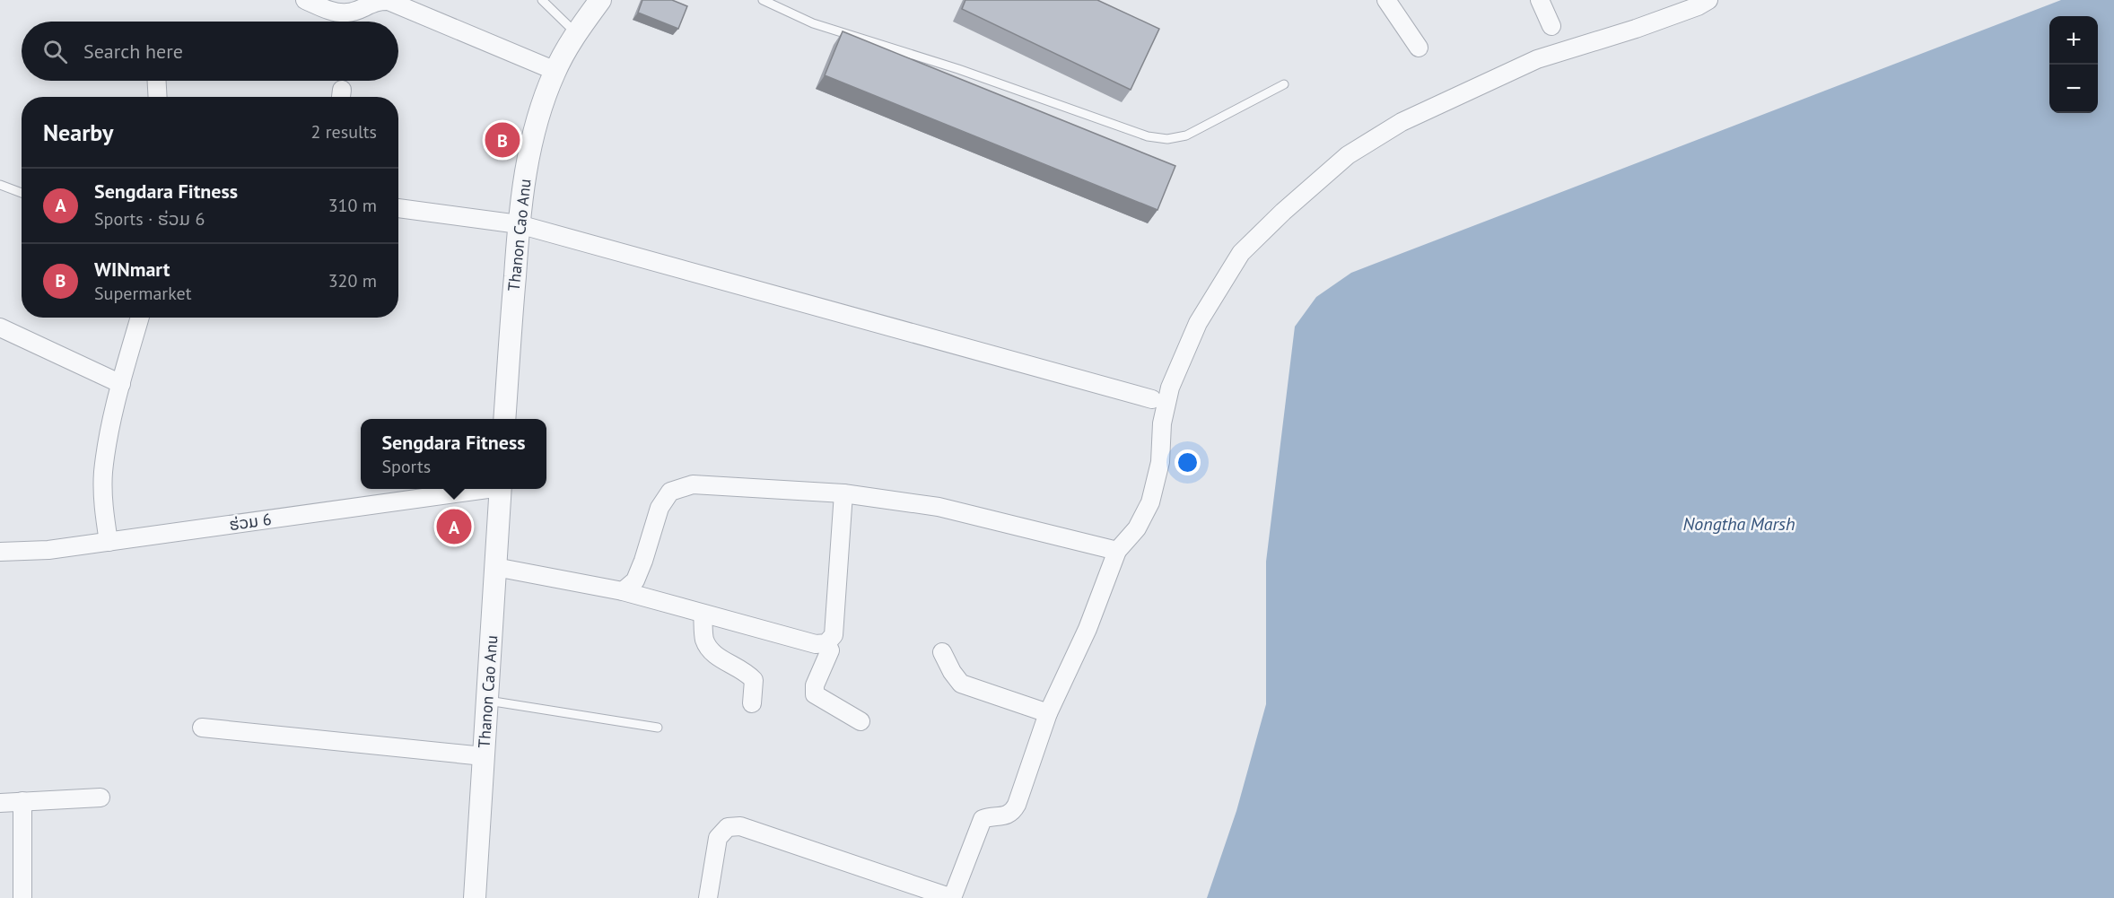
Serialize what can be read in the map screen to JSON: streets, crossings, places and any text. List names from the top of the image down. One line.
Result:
{"streets":{"street":["Thanon Cao Anu","ຮ່ວມ 6"]},"water":["Nongtha Marsh"],"page":{"map_buttons":["+","−"],"search":"Search here","heading":["Nearby","2 results"],"pins":["B","A"],"list":[{"mark":"A","name":"Sengdara Fitness","note":"Sports · ຮ່ວມ 6","value":"310 m"},{"mark":"B","name":"WINmart","note":"Supermarket","value":"320 m"}],"popup":["Sengdara Fitness","Sports"]}}
